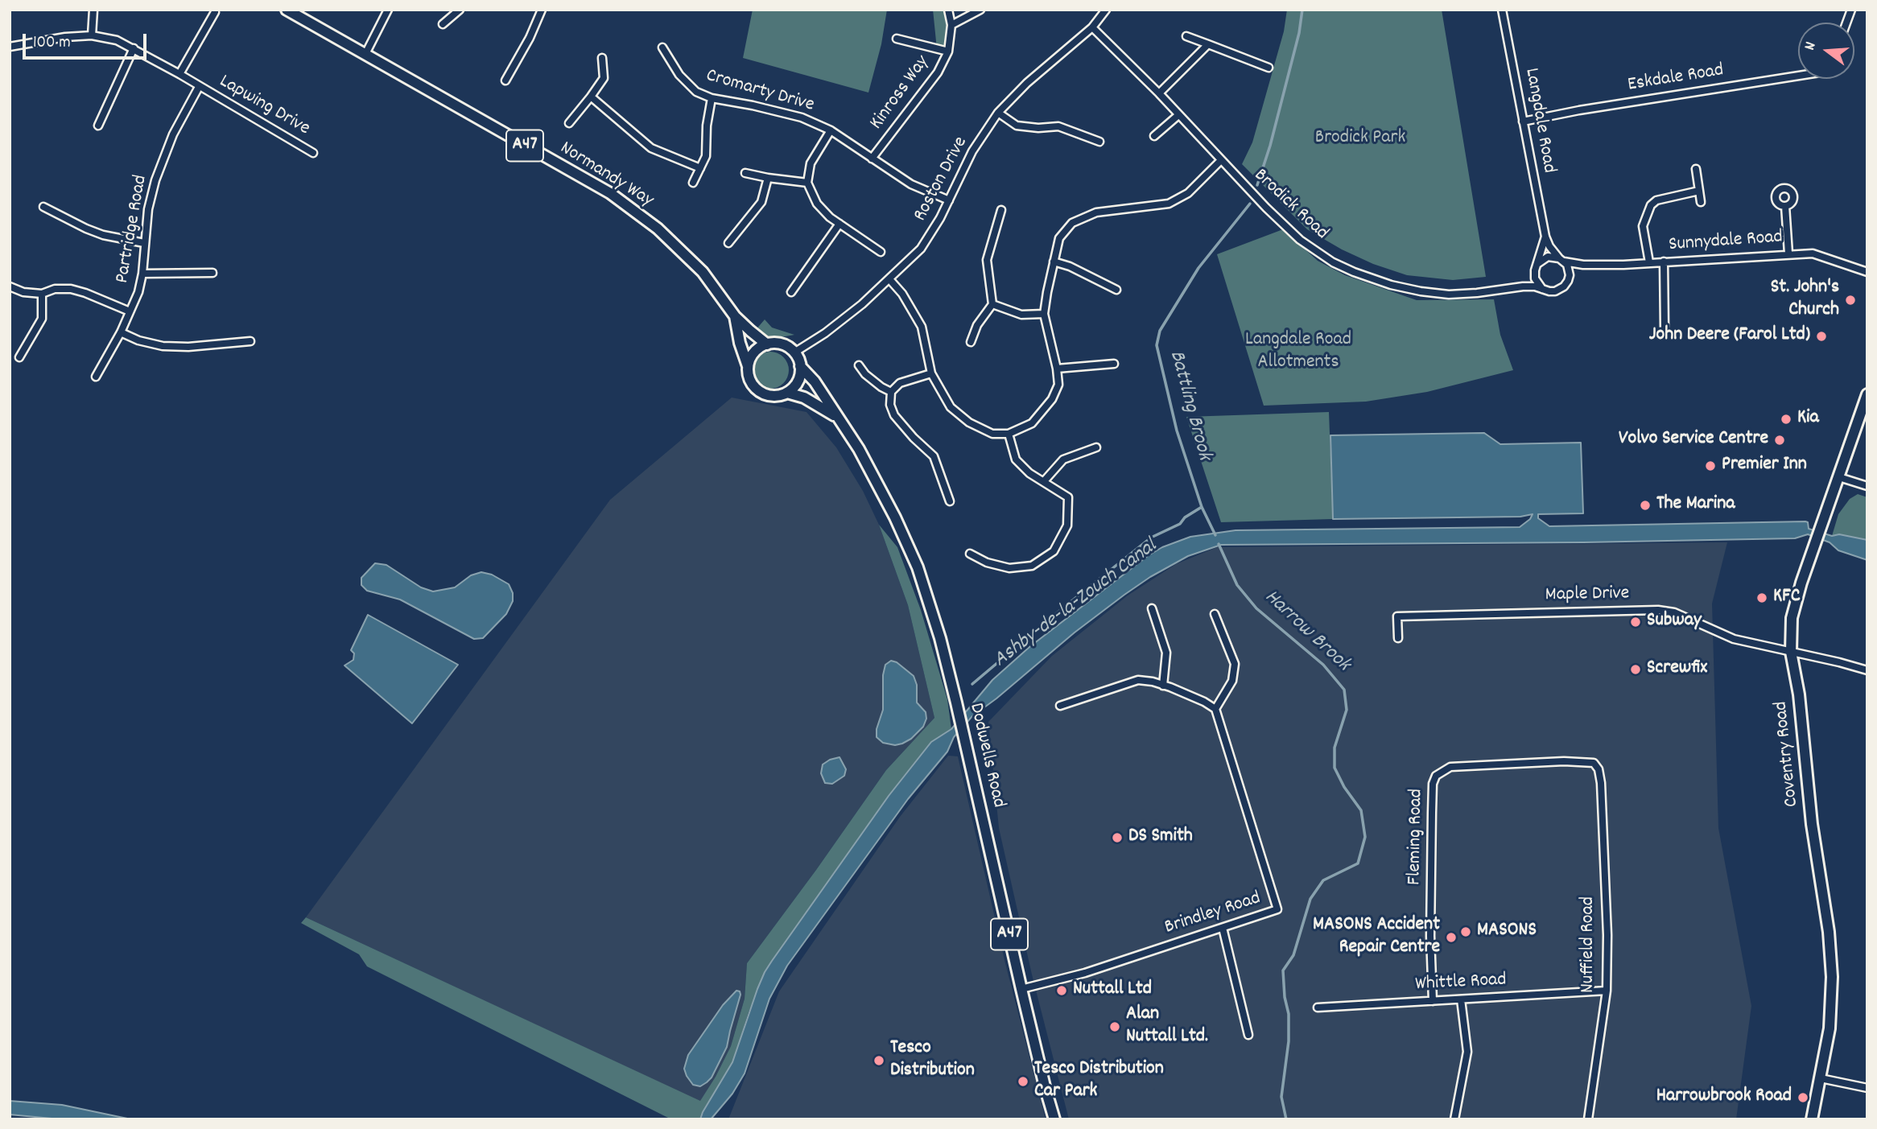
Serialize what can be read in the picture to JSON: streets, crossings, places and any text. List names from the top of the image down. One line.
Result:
{"streets":{"main road":["A47","Normandy Way","Coventry Road","Dodwells Road"],"street":["Eskdale Road","Cromarty Drive","Kinross Way","Lapwing Drive","Langdale Road","Roston Drive","Brodick Road","Partridge Road","Sunnydale Road","Maple Drive","Fleming Road","Brindley Road","Nuffield Road","Whittle Road"]},"crossings":[["Eskdale Road","Langdale Road"],["Cromarty Drive","Kinross Way"],["Cromarty Drive","Roston Drive"],["Lapwing Drive","Partridge Road"],["Langdale Road","Brodick Road"],["Langdale Road","Sunnydale Road"],["Normandy Way","Roston Drive"],["Normandy Way","Dodwells Road"],["Roston Drive","Brodick Road"],["Roston Drive","Dodwells Road"],["Brodick Road","Sunnydale Road"],["Maple Drive","Coventry Road"],["Dodwells Road","Brindley Road"],["Fleming Road","Nuffield Road"],["Fleming Road","Whittle Road"],["Nuffield Road","Whittle Road"]],"water":["Battling Brook","Ashby-de-la-Zouch Canal","Harrow Brook"],"parks":["Brodick Park","Langdale Road Allotments"],"places":["St. John's Church","John Deere (Farol Ltd)","Kia","Volvo Service Centre","Premier Inn","The Marina","KFC","Subway","Screwfix","DS Smith","MASONS","MASONS Accident Repair Centre","Nuttall Ltd","Alan Nuttall Ltd.","Tesco Distribution","Tesco Distribution Car Park","Harrowbrook Road"],"scale_bar":"100 m","north":"left"}
